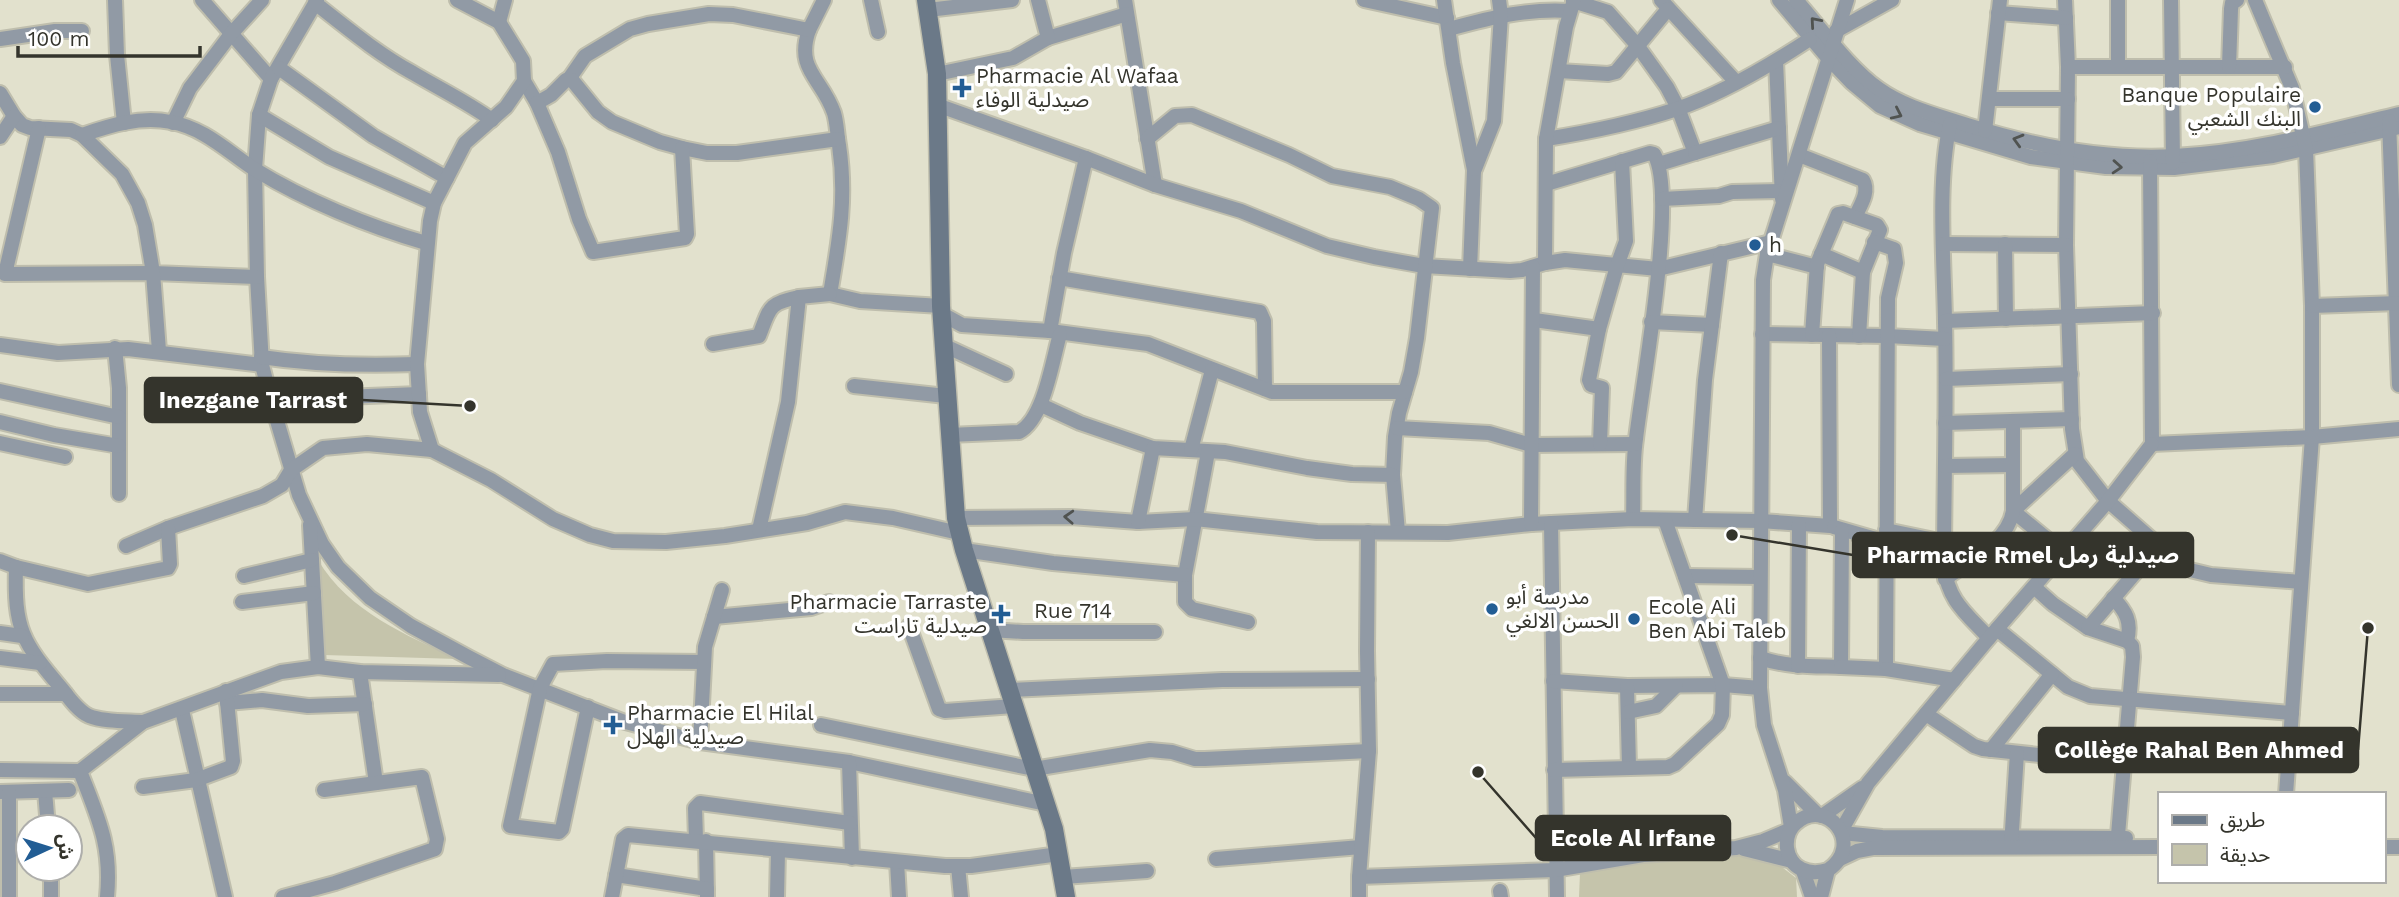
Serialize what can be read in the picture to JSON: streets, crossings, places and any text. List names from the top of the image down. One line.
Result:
{"streets":{"street":["Rue 714"]},"places":{"health":["Pharmacie Al Wafaa صيدلية الوفاء","Pharmacie Tarraste صيدلية تاراست","Pharmacie El Hilal صيدلية الهلال"],"other":["Banque Populaire البنك الشعبي","h","Inezgane Tarrast","Pharmacie Rmel صيدلية رمل","مدرسة أبو الحسن الالغي","Ecole Ali Ben Abi Taleb","Collège Rahal Ben Ahmed","Ecole Al Irfane"]},"legend":["طريق","حديقة"],"scale_bar":"100 m","north":"right"}
